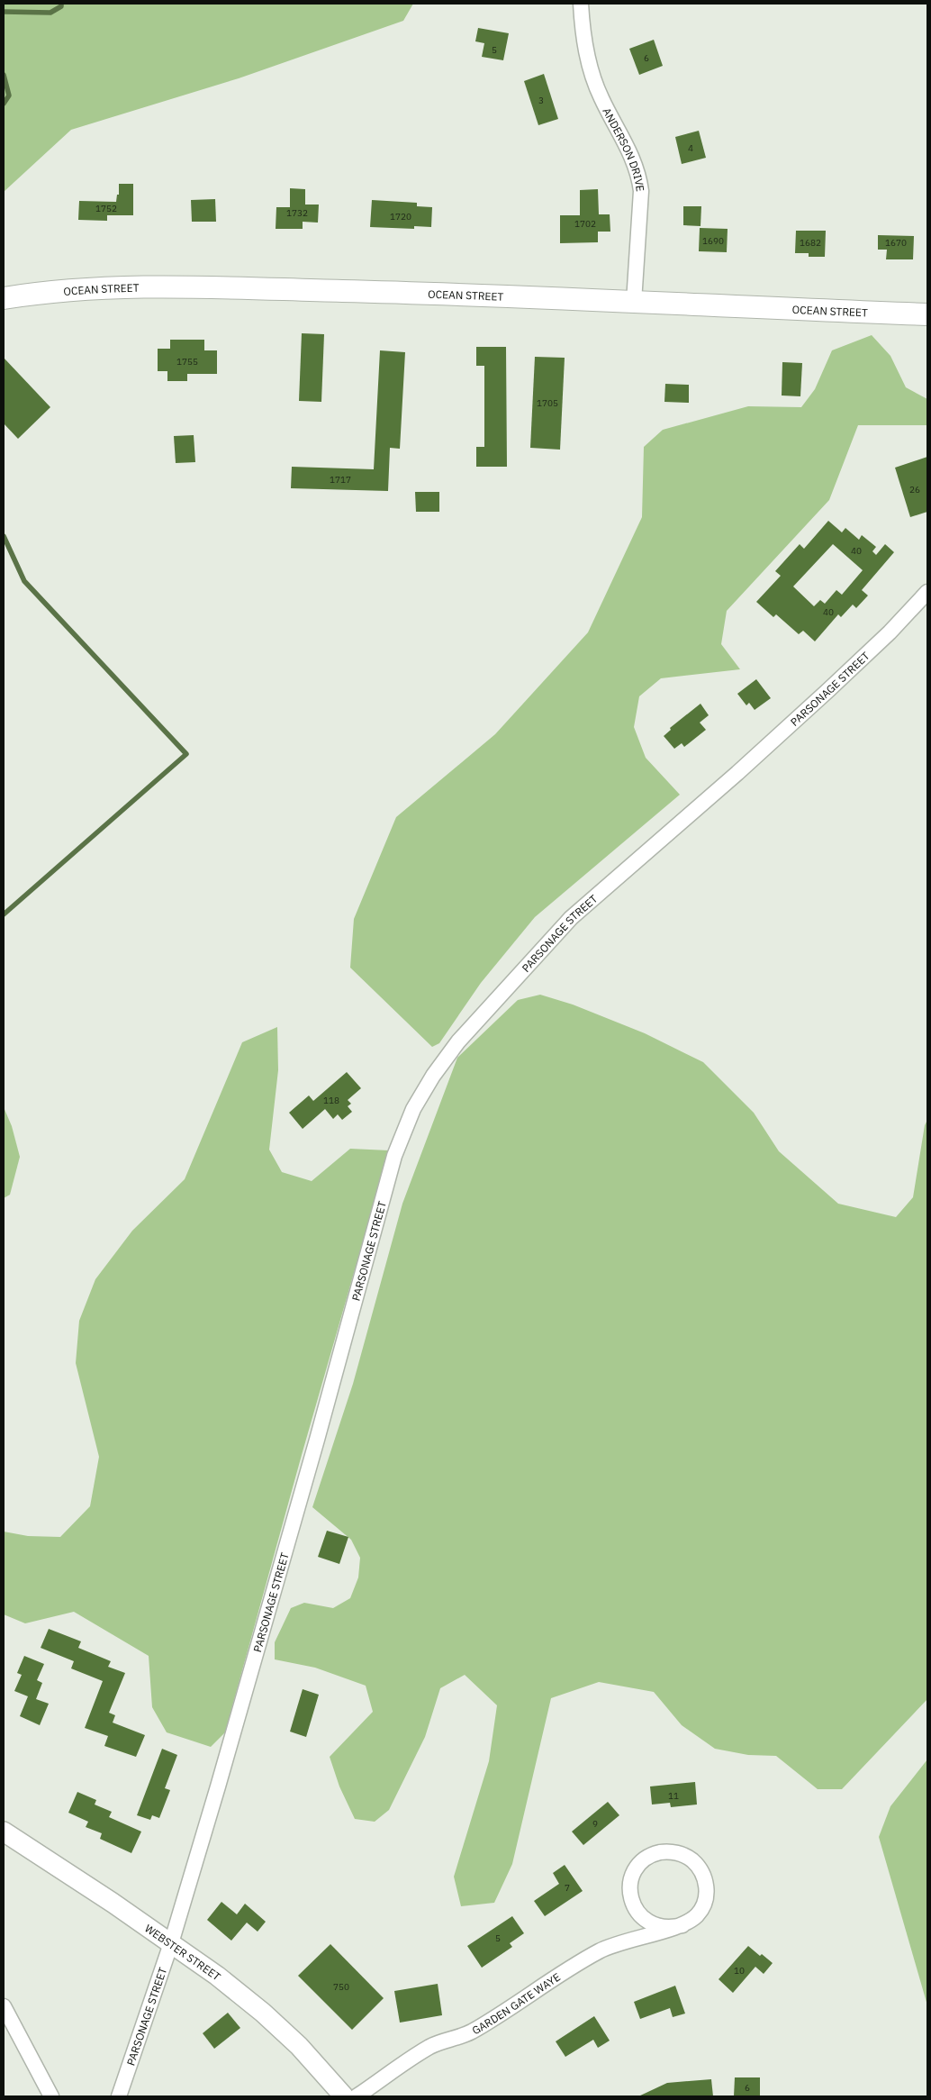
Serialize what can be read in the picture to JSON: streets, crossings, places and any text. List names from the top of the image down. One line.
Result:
{"streets":{"main road":["OCEAN STREET"],"street":["ANDERSON DRIVE","PARSONAGE STREET","WEBSTER STREET","GARDEN GATE WAYE"]},"crossings":[["ANDERSON DRIVE","OCEAN STREET"],["PARSONAGE STREET","WEBSTER STREET"]],"house_numbers":["5","6","3","4","1752","1732","1720","1702","1690","1682","1670","1755","1705","1717","26","40","40","118","11","9","7","5","10","750","6"]}
